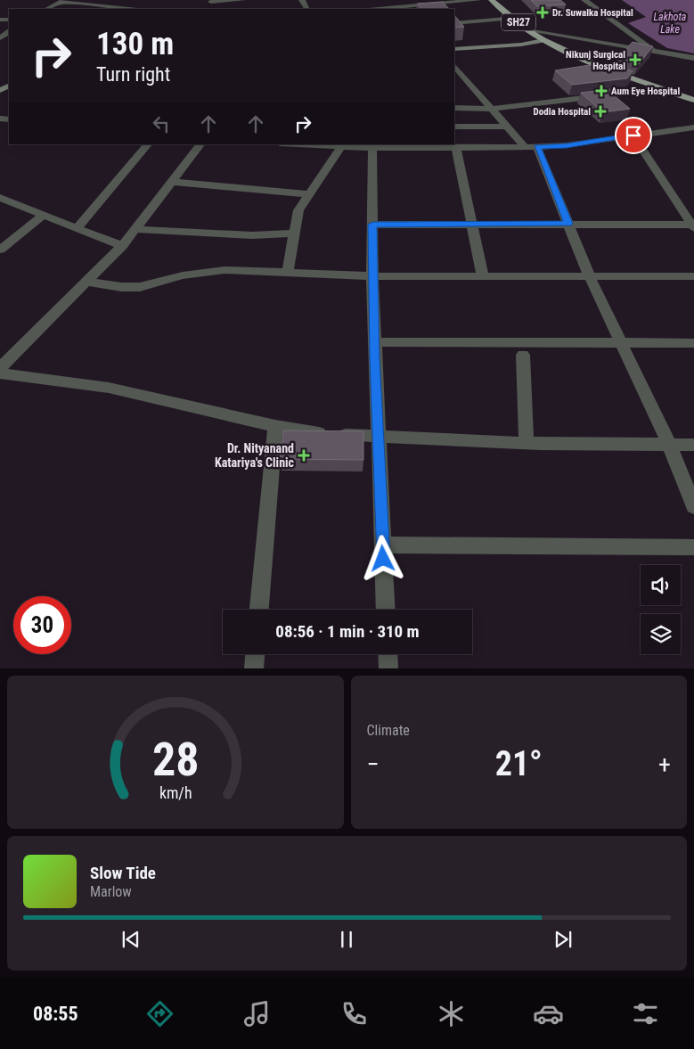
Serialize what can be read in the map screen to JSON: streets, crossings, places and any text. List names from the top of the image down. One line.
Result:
{"streets":{"main road":["SH27"]},"water":["Lakhota Lake"],"places":{"health":["Dr. Suwalka Hospital","Nikunj Surgical Hospital","Aum Eye Hospital","Dodia Hospital","Dr. Nityanand Katariya's Clinic"]},"page":{"turn":["130 m","Turn right"],"limit":"30","trip":"08:56 · 1 min · 310 m","tile":"Climate","heat":["−","21°","+"],"song":["Slow Tide","Marlow"],"tabs":"08:55","gauge":["28","km/h"]}}
